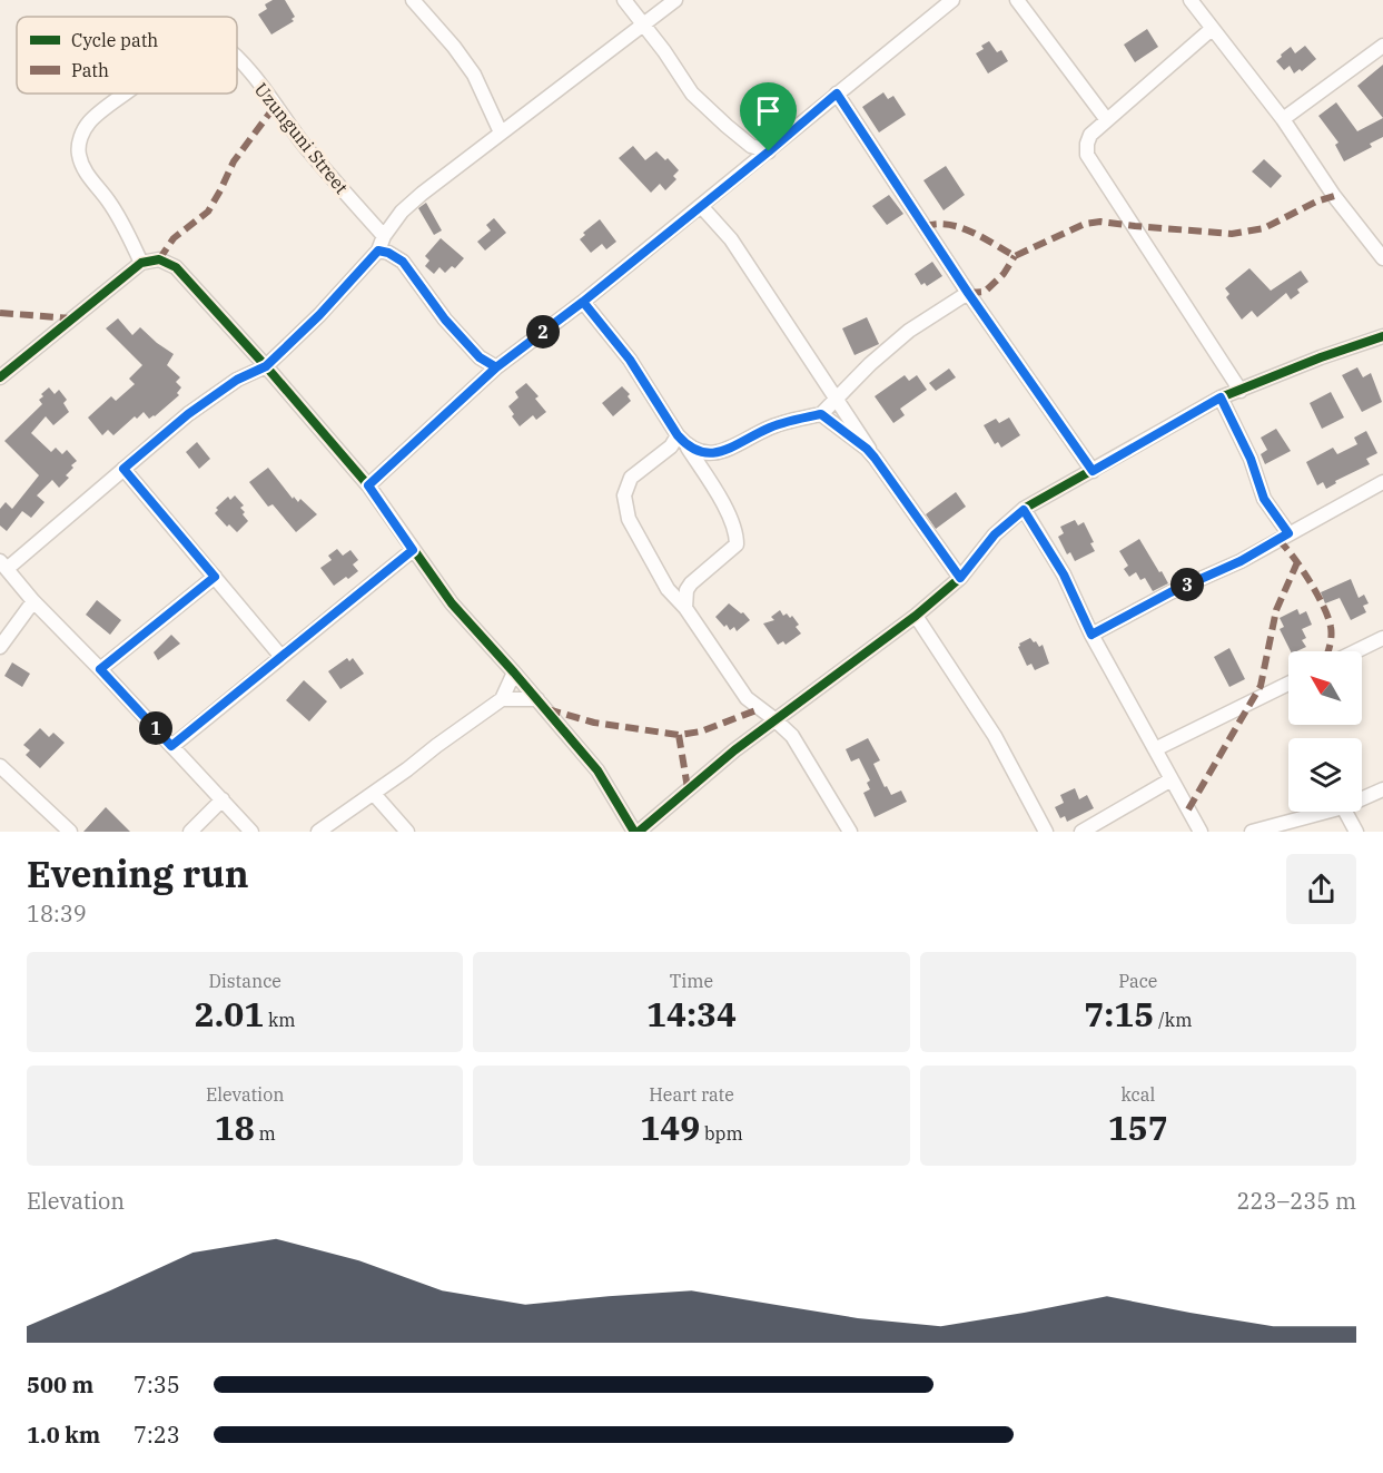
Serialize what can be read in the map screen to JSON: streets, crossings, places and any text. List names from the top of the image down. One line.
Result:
{"streets":{"street":["Uzunguni Street"]},"legend":["Cycle path","Path"],"north":"top left","page":{"pins":["2","3","1"],"heading":["Evening run","18:39"],"stats":[["Distance","2.01 km"],["Time","14:34"],["Pace","7:15 /km"],["Elevation","18 m"],["Heart rate","149 bpm"],["kcal","157"]],"chart":["Elevation","223–235 m"],"list":[{"name":"500 m","note":"7:35"},{"name":"1.0 km","note":"7:23"}]}}
